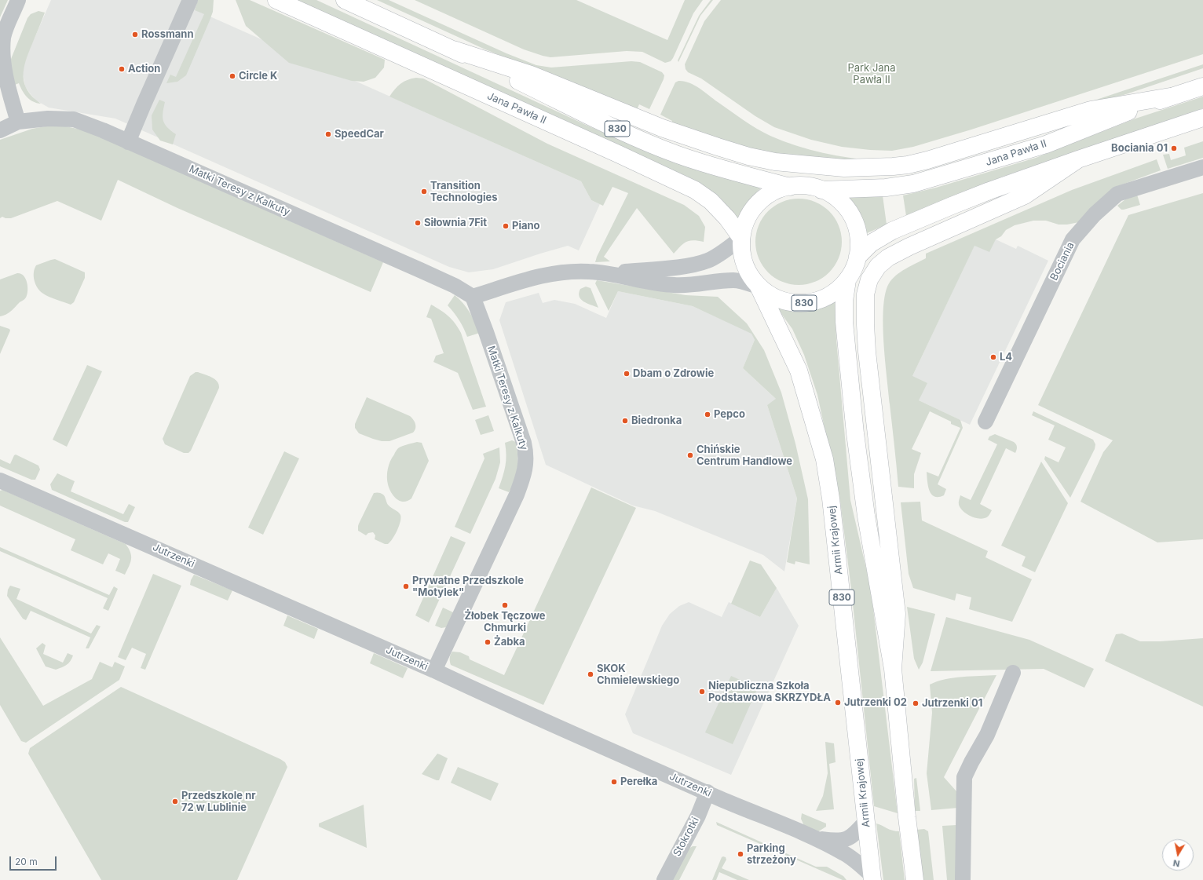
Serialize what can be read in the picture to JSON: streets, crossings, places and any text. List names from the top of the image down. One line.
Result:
{"streets":{"main road":["Jana Pawła II","830","Armii Krajowej"],"street":["Matki Teresy z Kalkuty","Bociania","Jutrzenki","Stokrotki"]},"crossings":[["Jana Pawła II","830"],["830","Armii Krajowej"],["Matki Teresy z Kalkuty","Jutrzenki"],["Armii Krajowej","Jutrzenki"],["Jutrzenki","Stokrotki"]],"parks":["Park Jana Pawła II"],"places":["Rossmann","Action","Circle K","SpeedCar","Bociania 01","Transition Technologies","Siłownia 7Fit","Piano","L4","Dbam o Zdrowie","Pepco","Biedronka","Chińskie Centrum Handlowe","Prywatne Przedszkole \"Motylek\"","Żłobek Tęczowe Chmurki","Żabka","SKOK Chmielewskiego","Niepubliczna Szkoła Podstawowa SKRZYDŁA","Jutrzenki 02","Jutrzenki 01","Perełka","Przedszkole nr 72 w Lublinie","Parking strzeżony"],"scale_bar":"20 m","north":"bottom"}
